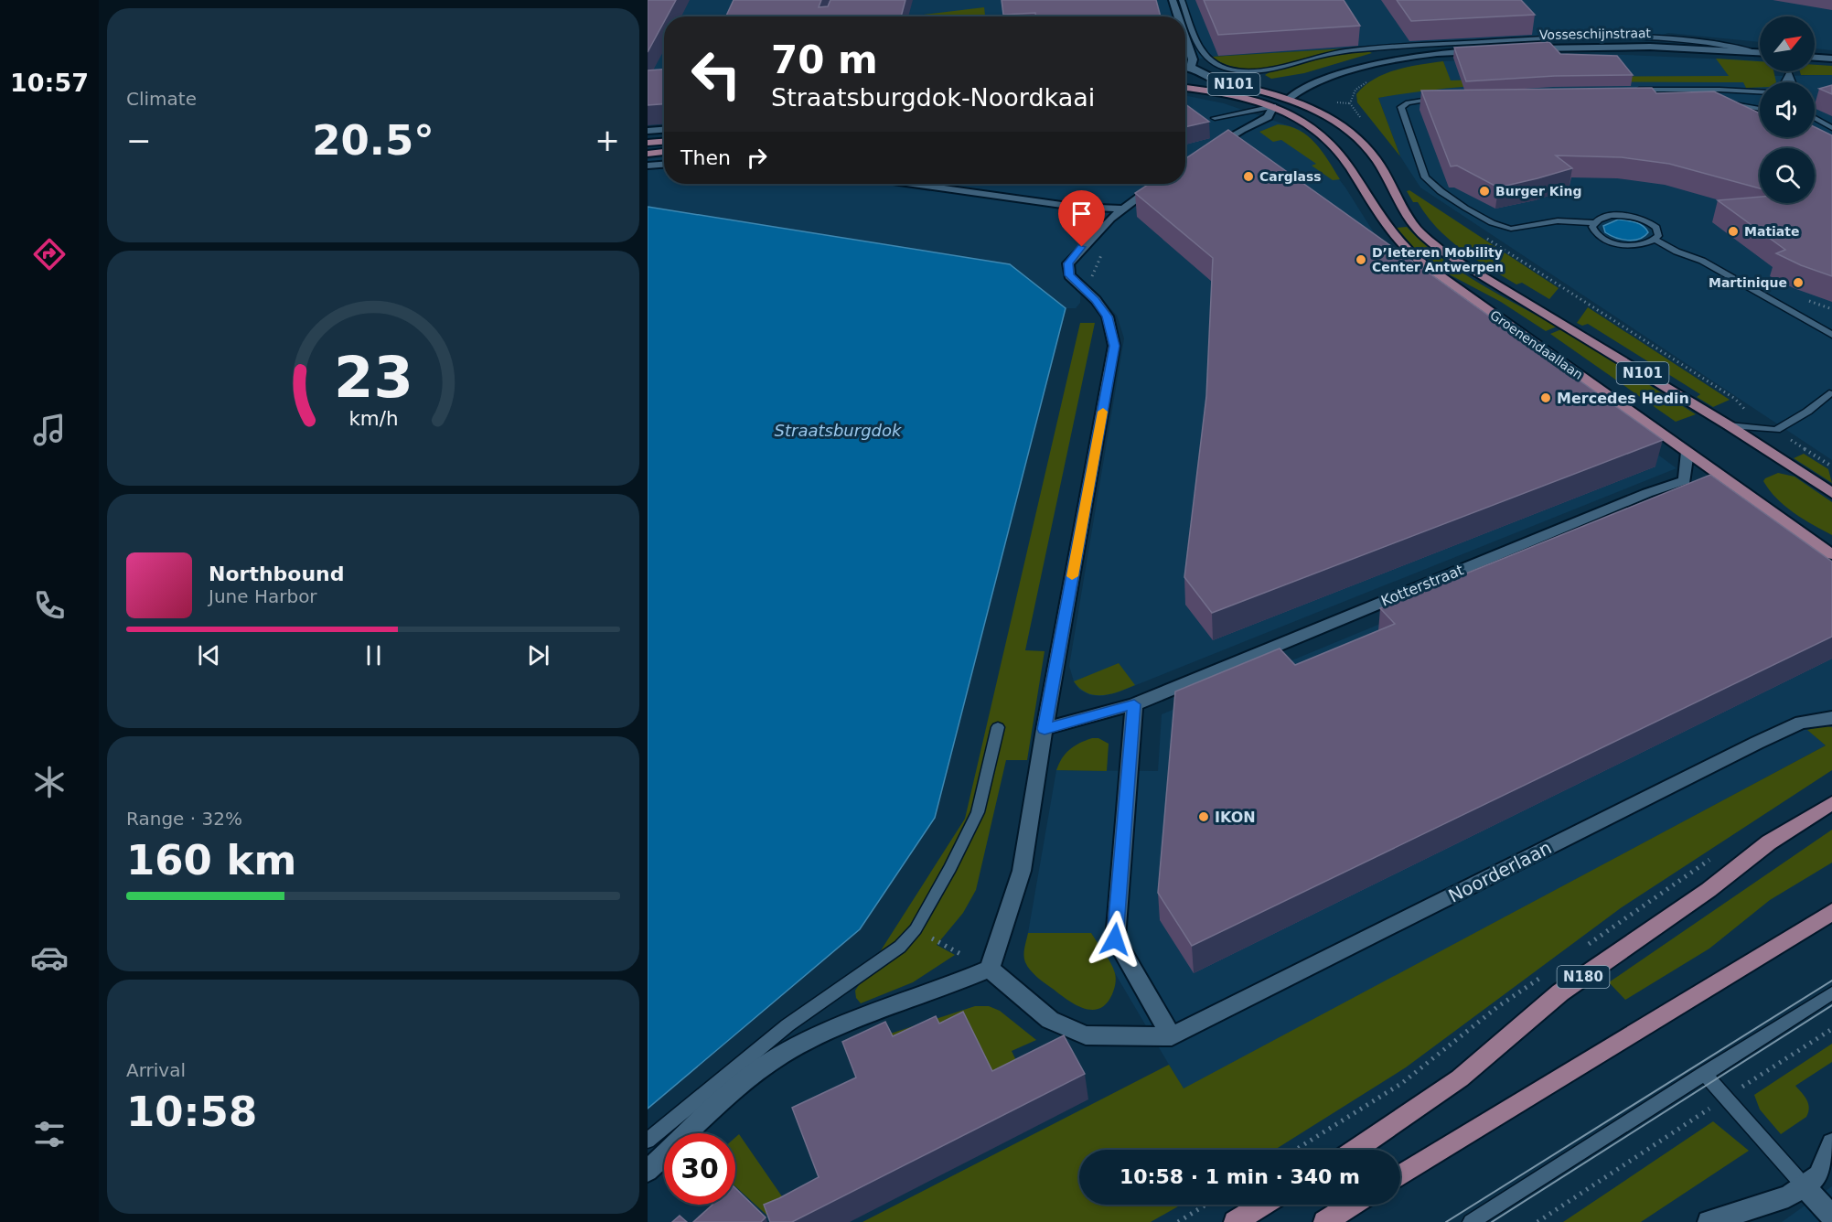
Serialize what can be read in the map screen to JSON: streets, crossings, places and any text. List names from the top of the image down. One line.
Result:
{"streets":{"main road":["N101","Groenendaallaan","N180"],"street":["Vosseschijnstraat","Kotterstraat","Noorderlaan"]},"crossings":[["Vosseschijnstraat","N101"],["Vosseschijnstraat","Groenendaallaan"],["N101","Groenendaallaan"],["Groenendaallaan","Kotterstraat"]],"water":["Straatsburgdok"],"places":["Carglass","Burger King","Matiate","D’Ieteren Mobility Center Antwerpen","Martinique","Mercedes Hedin","IKON"],"north":"top right","page":{"tabs":"10:57","tile":["Climate",["Range · 32%","160 km"],["Arrival","10:58"]],"turn":["70 m","Straatsburgdok-Noordkaai"],"heat":["−","20.5°","+"],"then":"Then","song":["Northbound","June Harbor"],"limit":"30","trip":"10:58 · 1 min · 340 m","gauge":["23","km/h"]}}
